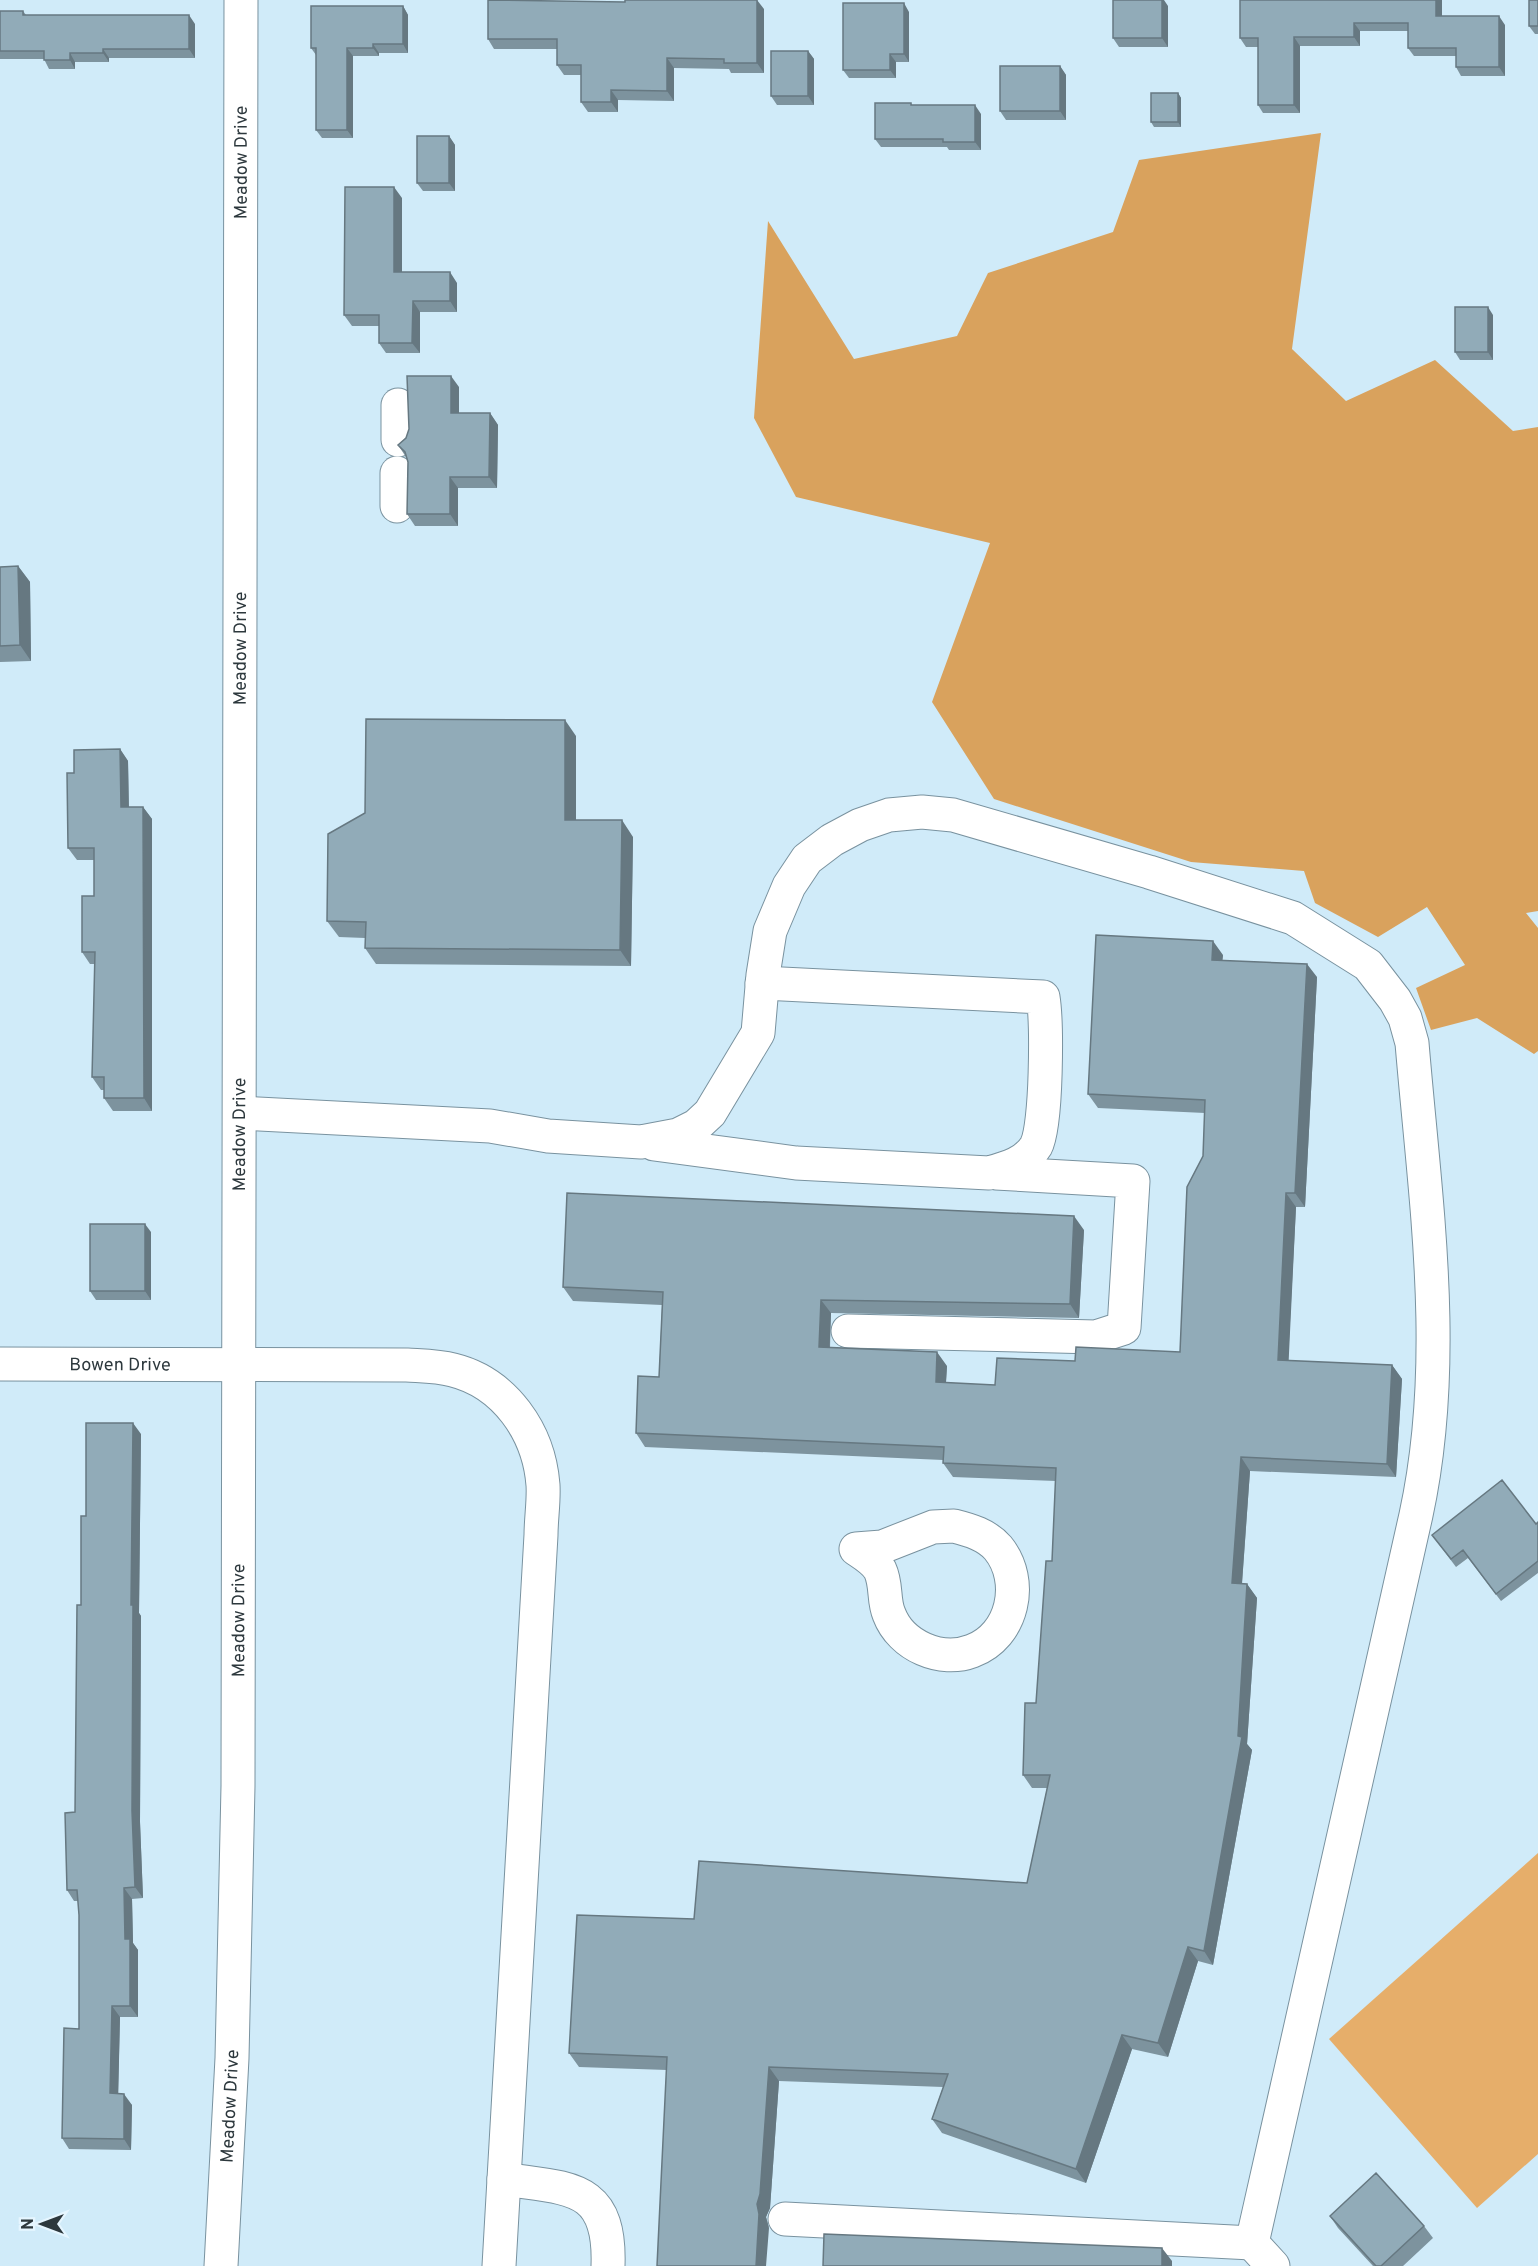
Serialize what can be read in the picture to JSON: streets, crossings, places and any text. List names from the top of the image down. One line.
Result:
{"streets":{"street":["Meadow Drive","Bowen Drive"]},"crossings":[["Meadow Drive","Bowen Drive"]],"north":"left"}
